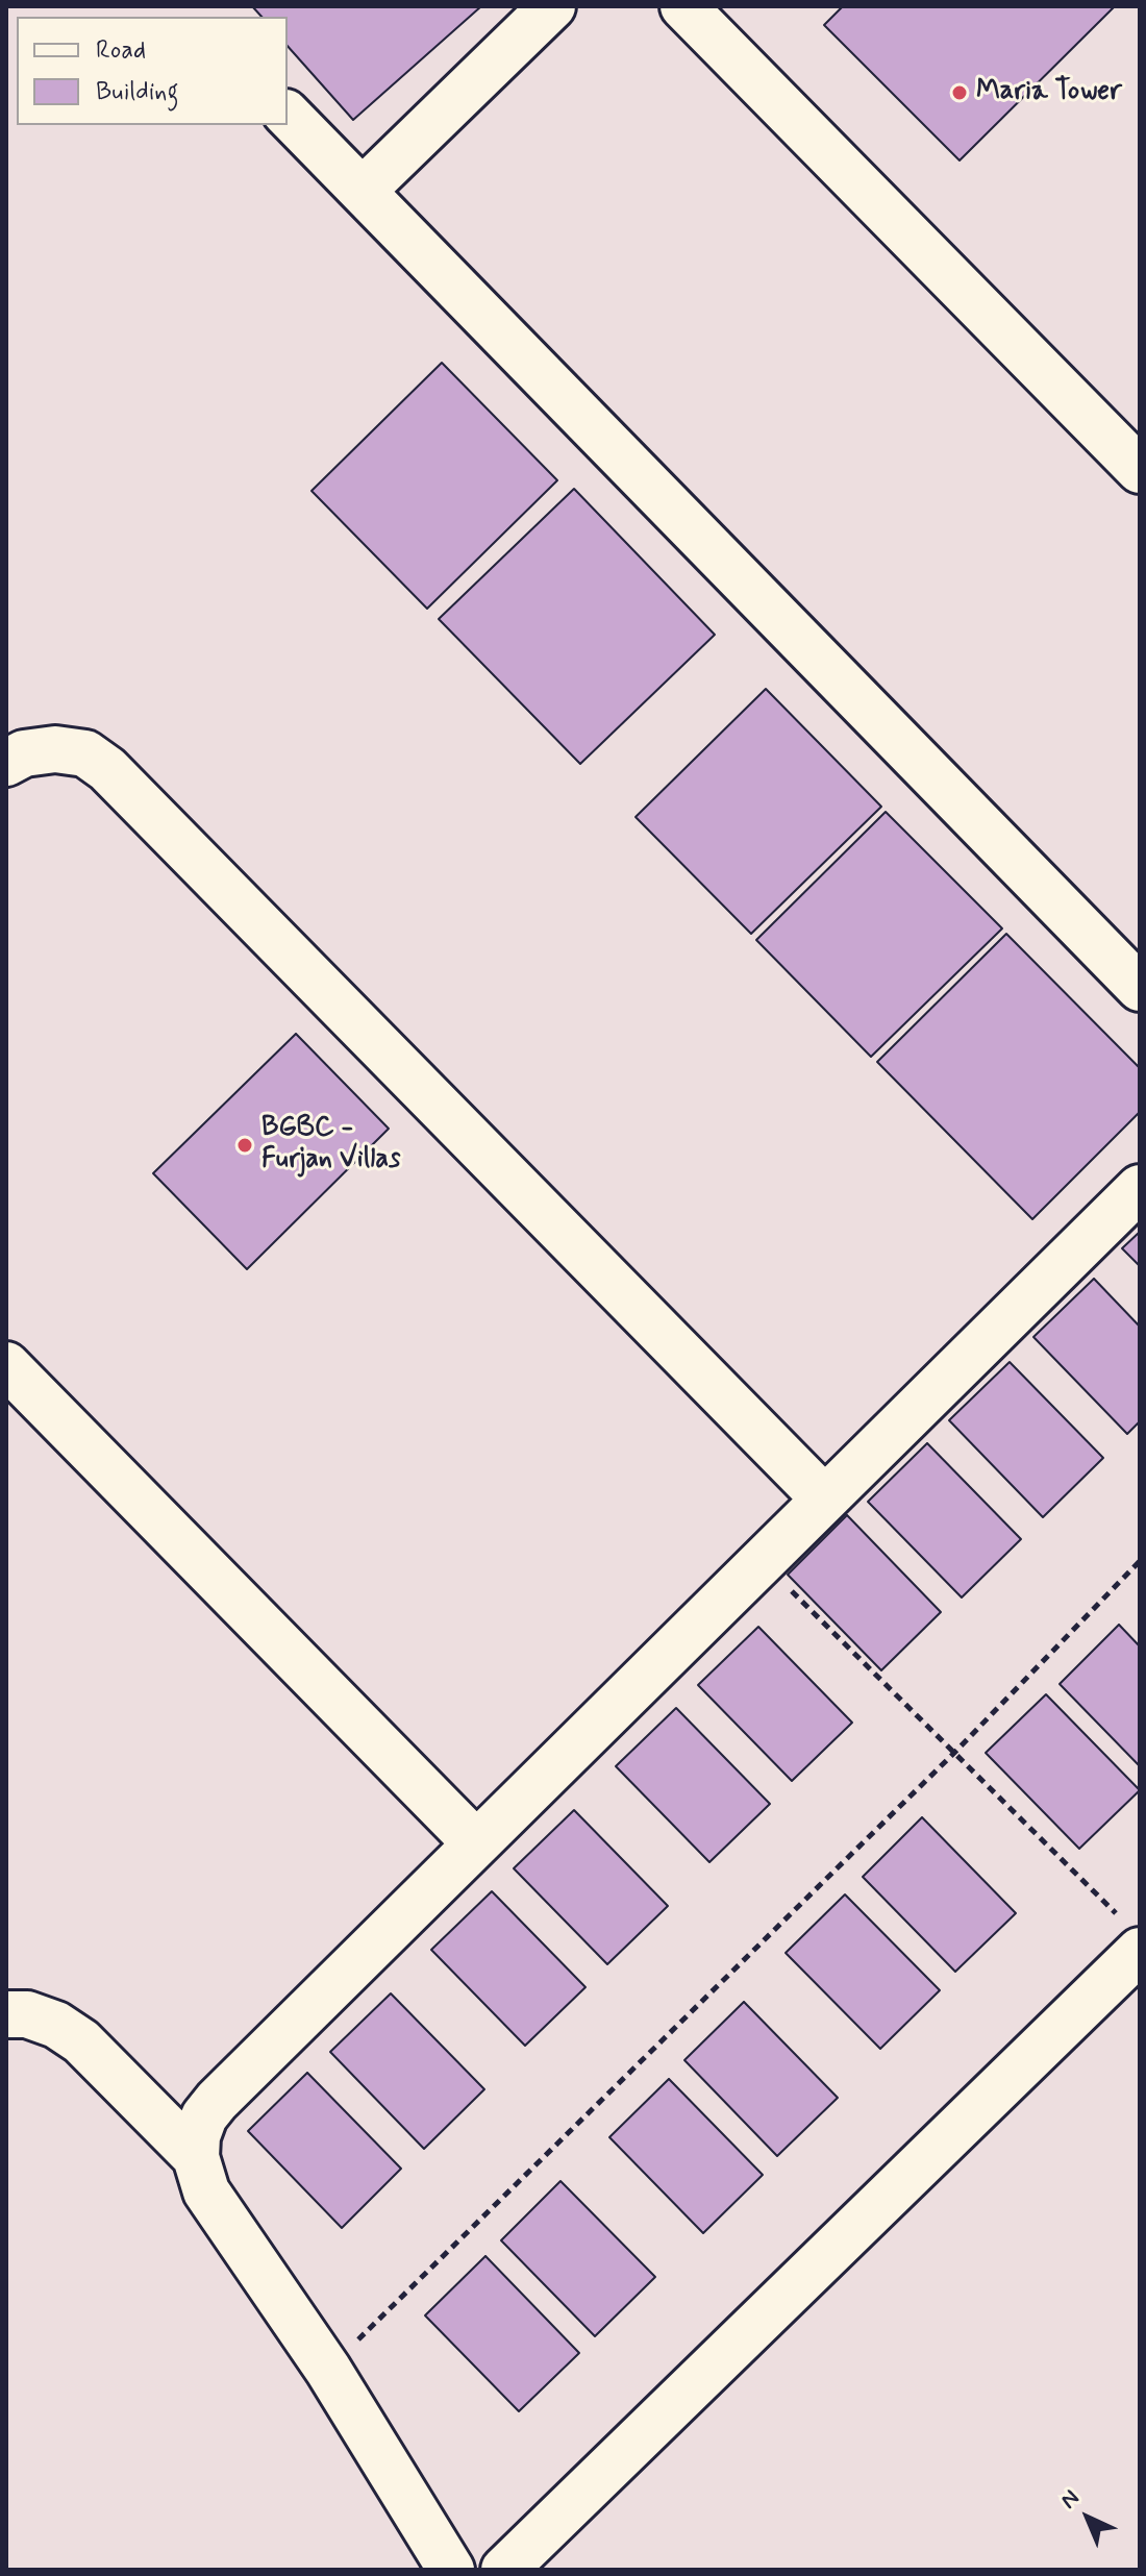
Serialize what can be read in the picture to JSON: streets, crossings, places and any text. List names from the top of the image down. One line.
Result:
{"places":["Maria Tower","BGBC - Furjan Villas"],"legend":["Road","Building"],"north":"top left"}
